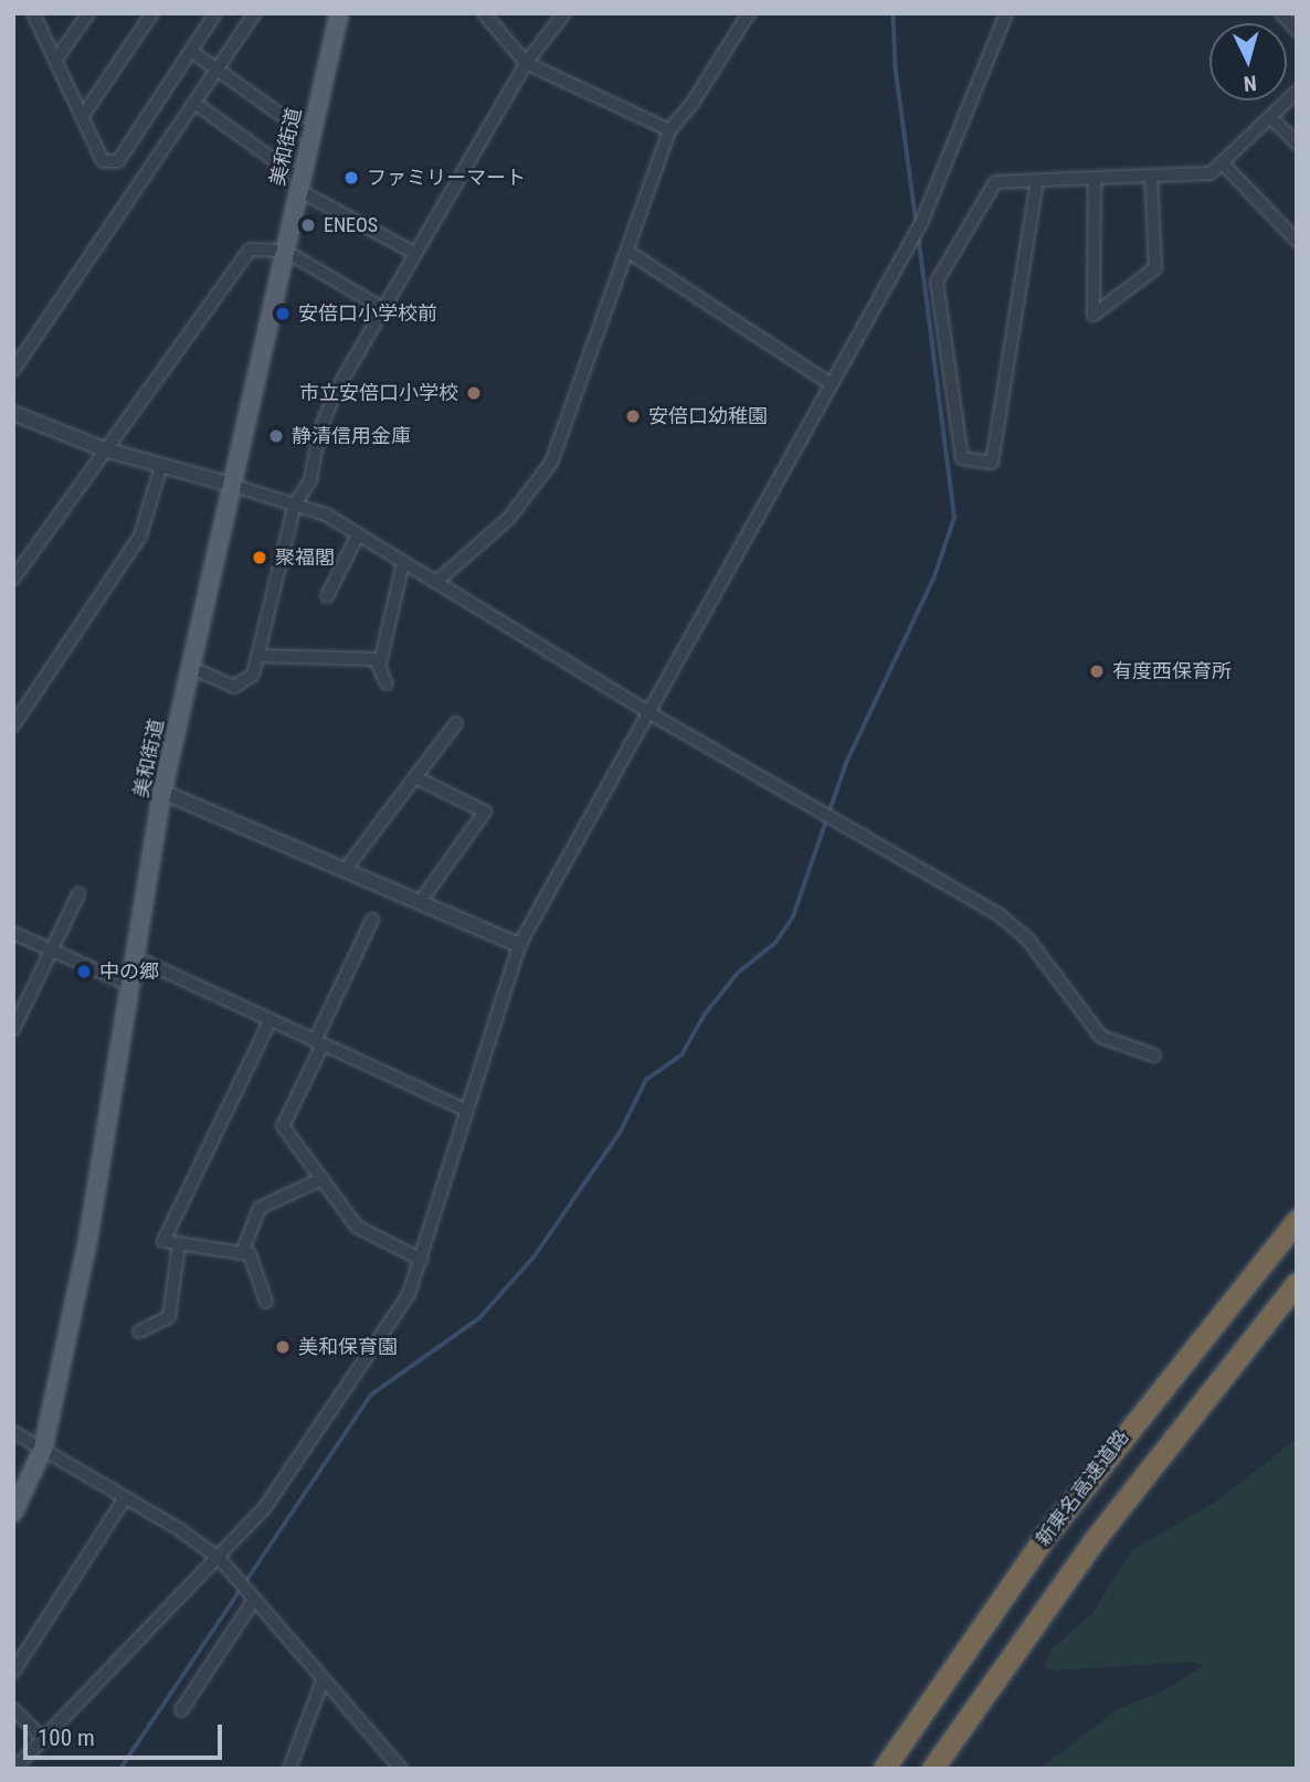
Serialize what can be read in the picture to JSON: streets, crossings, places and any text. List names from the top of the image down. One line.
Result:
{"streets":{"highway":["新東名高速道路"],"main road":["美和街道"]},"places":["ファミリーマート","ENEOS","安倍口小学校前","市立安倍口小学校","安倍口幼稚園","静清信用金庫","聚福閣","有度西保育所","中の郷","美和保育園"],"scale_bar":"100 m","north":"bottom"}
